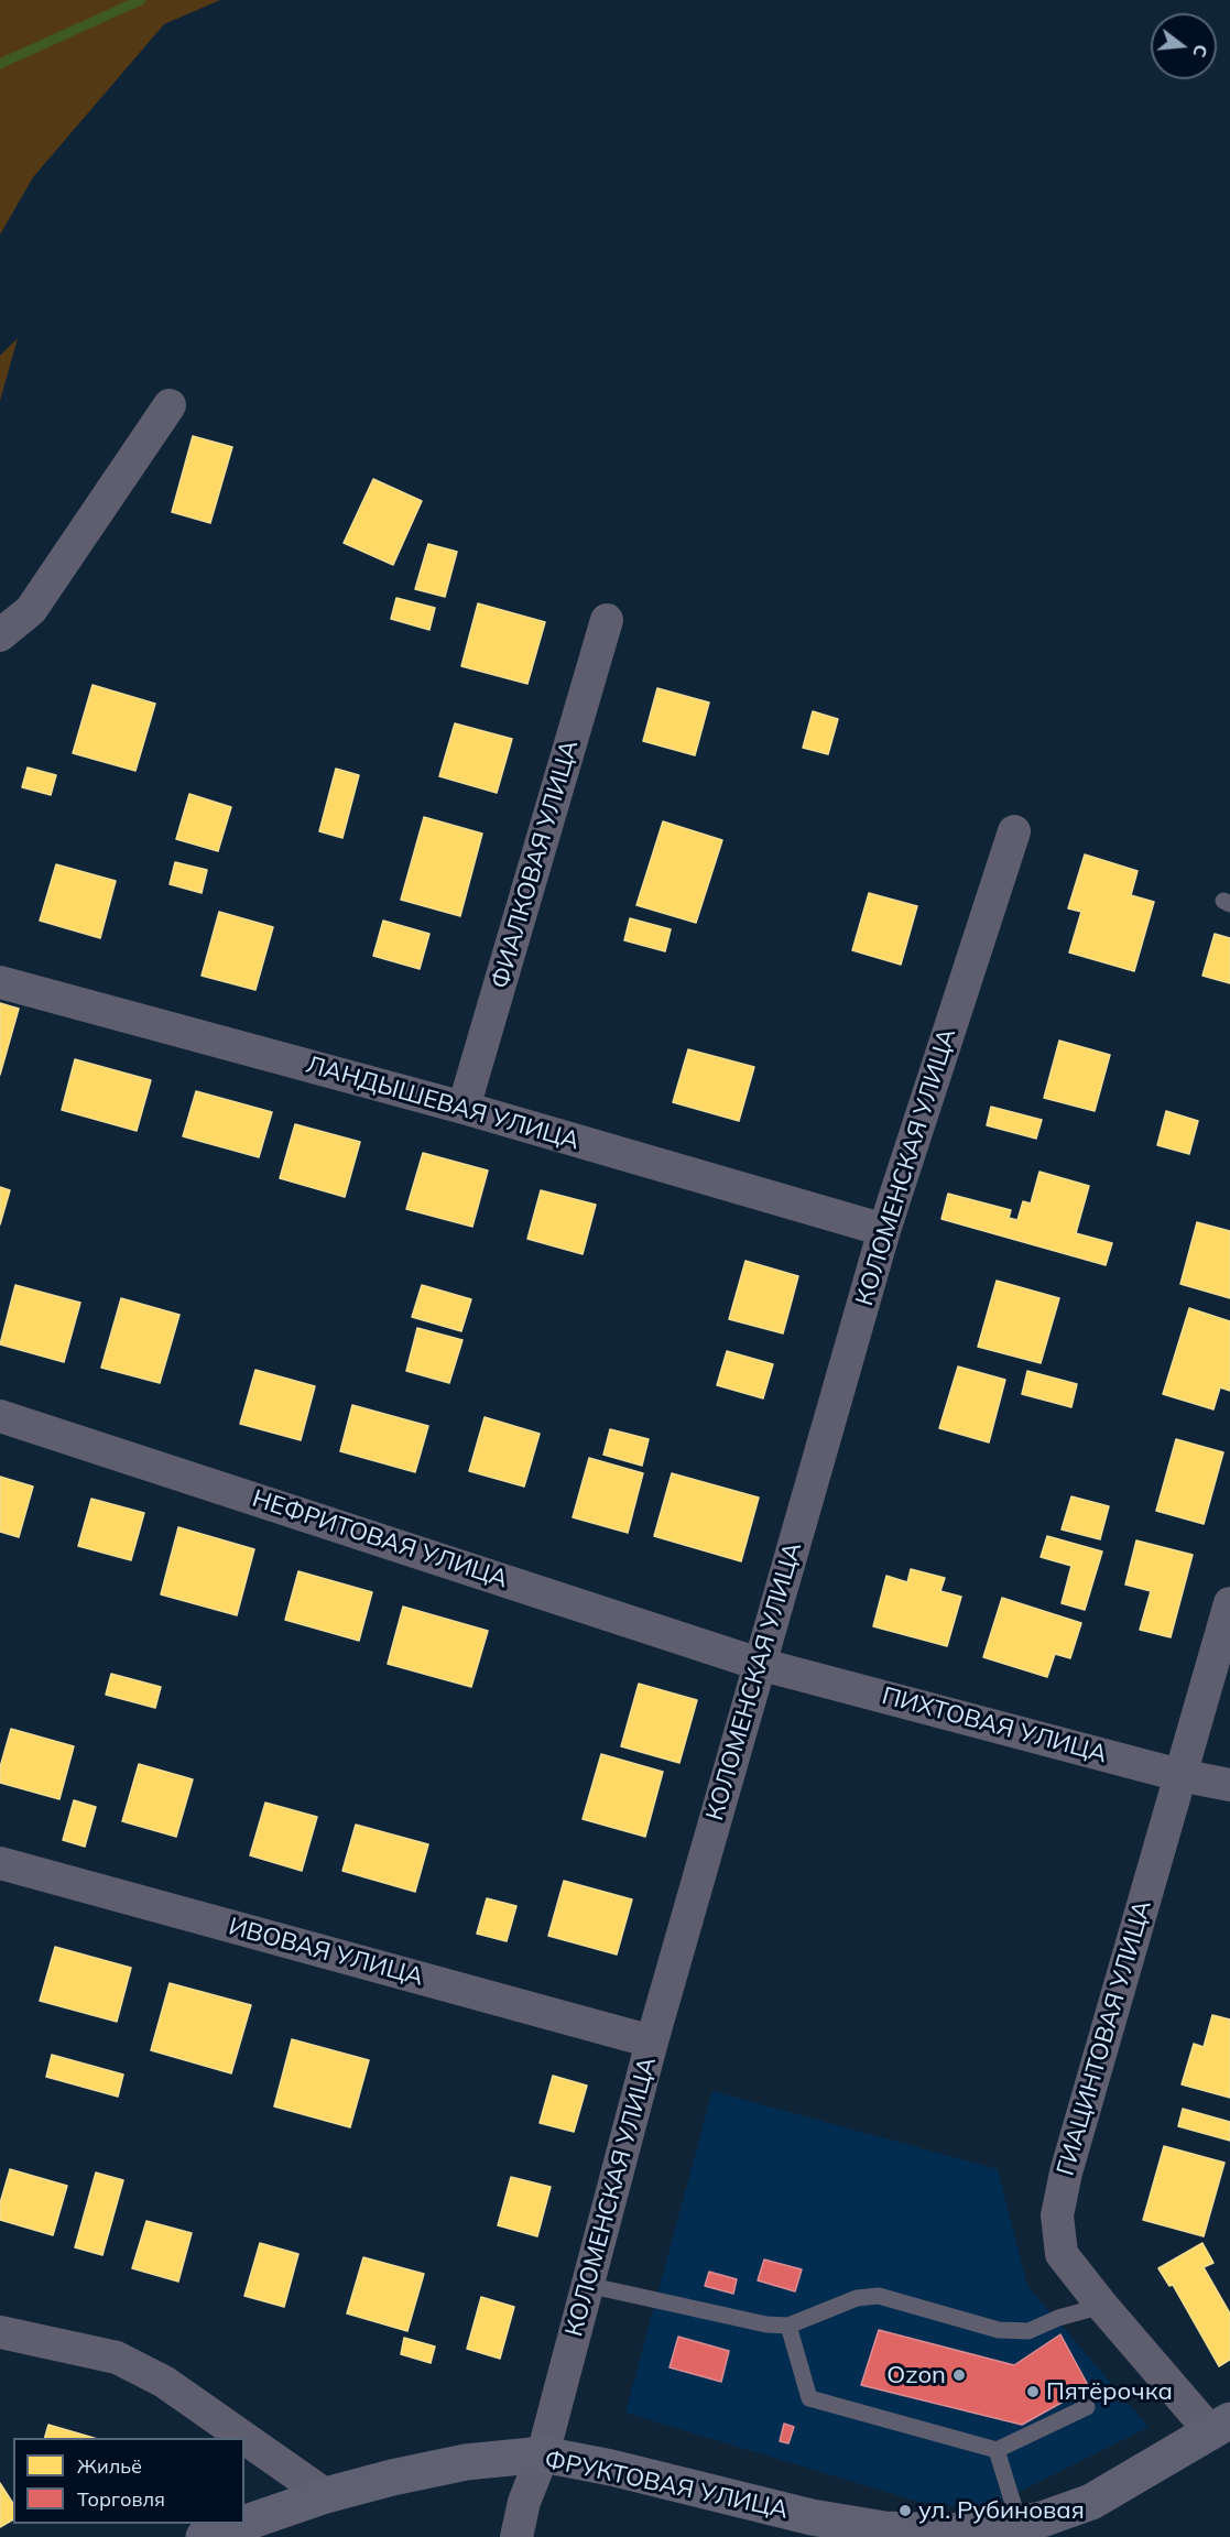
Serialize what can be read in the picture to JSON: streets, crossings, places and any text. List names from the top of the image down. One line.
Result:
{"streets":{"street":["ФИАЛКОВАЯ УЛИЦА","ЛАНДЫШЕВАЯ УЛИЦА","КОЛОМЕНСКАЯ УЛИЦА","НЕФРИТОВАЯ УЛИЦА","ПИХТОВАЯ УЛИЦА","ИВОВАЯ УЛИЦА","ГИАЦИНТОВАЯ УЛИЦА","ФРУКТОВАЯ УЛИЦА"]},"crossings":[["ФИАЛКОВАЯ УЛИЦА","ЛАНДЫШЕВАЯ УЛИЦА"],["ЛАНДЫШЕВАЯ УЛИЦА","КОЛОМЕНСКАЯ УЛИЦА"],["КОЛОМЕНСКАЯ УЛИЦА","НЕФРИТОВАЯ УЛИЦА"],["КОЛОМЕНСКАЯ УЛИЦА","ПИХТОВАЯ УЛИЦА"],["КОЛОМЕНСКАЯ УЛИЦА","ИВОВАЯ УЛИЦА"],["КОЛОМЕНСКАЯ УЛИЦА","ФРУКТОВАЯ УЛИЦА"],["НЕФРИТОВАЯ УЛИЦА","ПИХТОВАЯ УЛИЦА"],["ПИХТОВАЯ УЛИЦА","ГИАЦИНТОВАЯ УЛИЦА"],["ГИАЦИНТОВАЯ УЛИЦА","ФРУКТОВАЯ УЛИЦА"]],"places":["Ozon","Пятёрочка","ул. Рубиновая"],"legend":["Жильё","Торговля"],"north":"right"}
